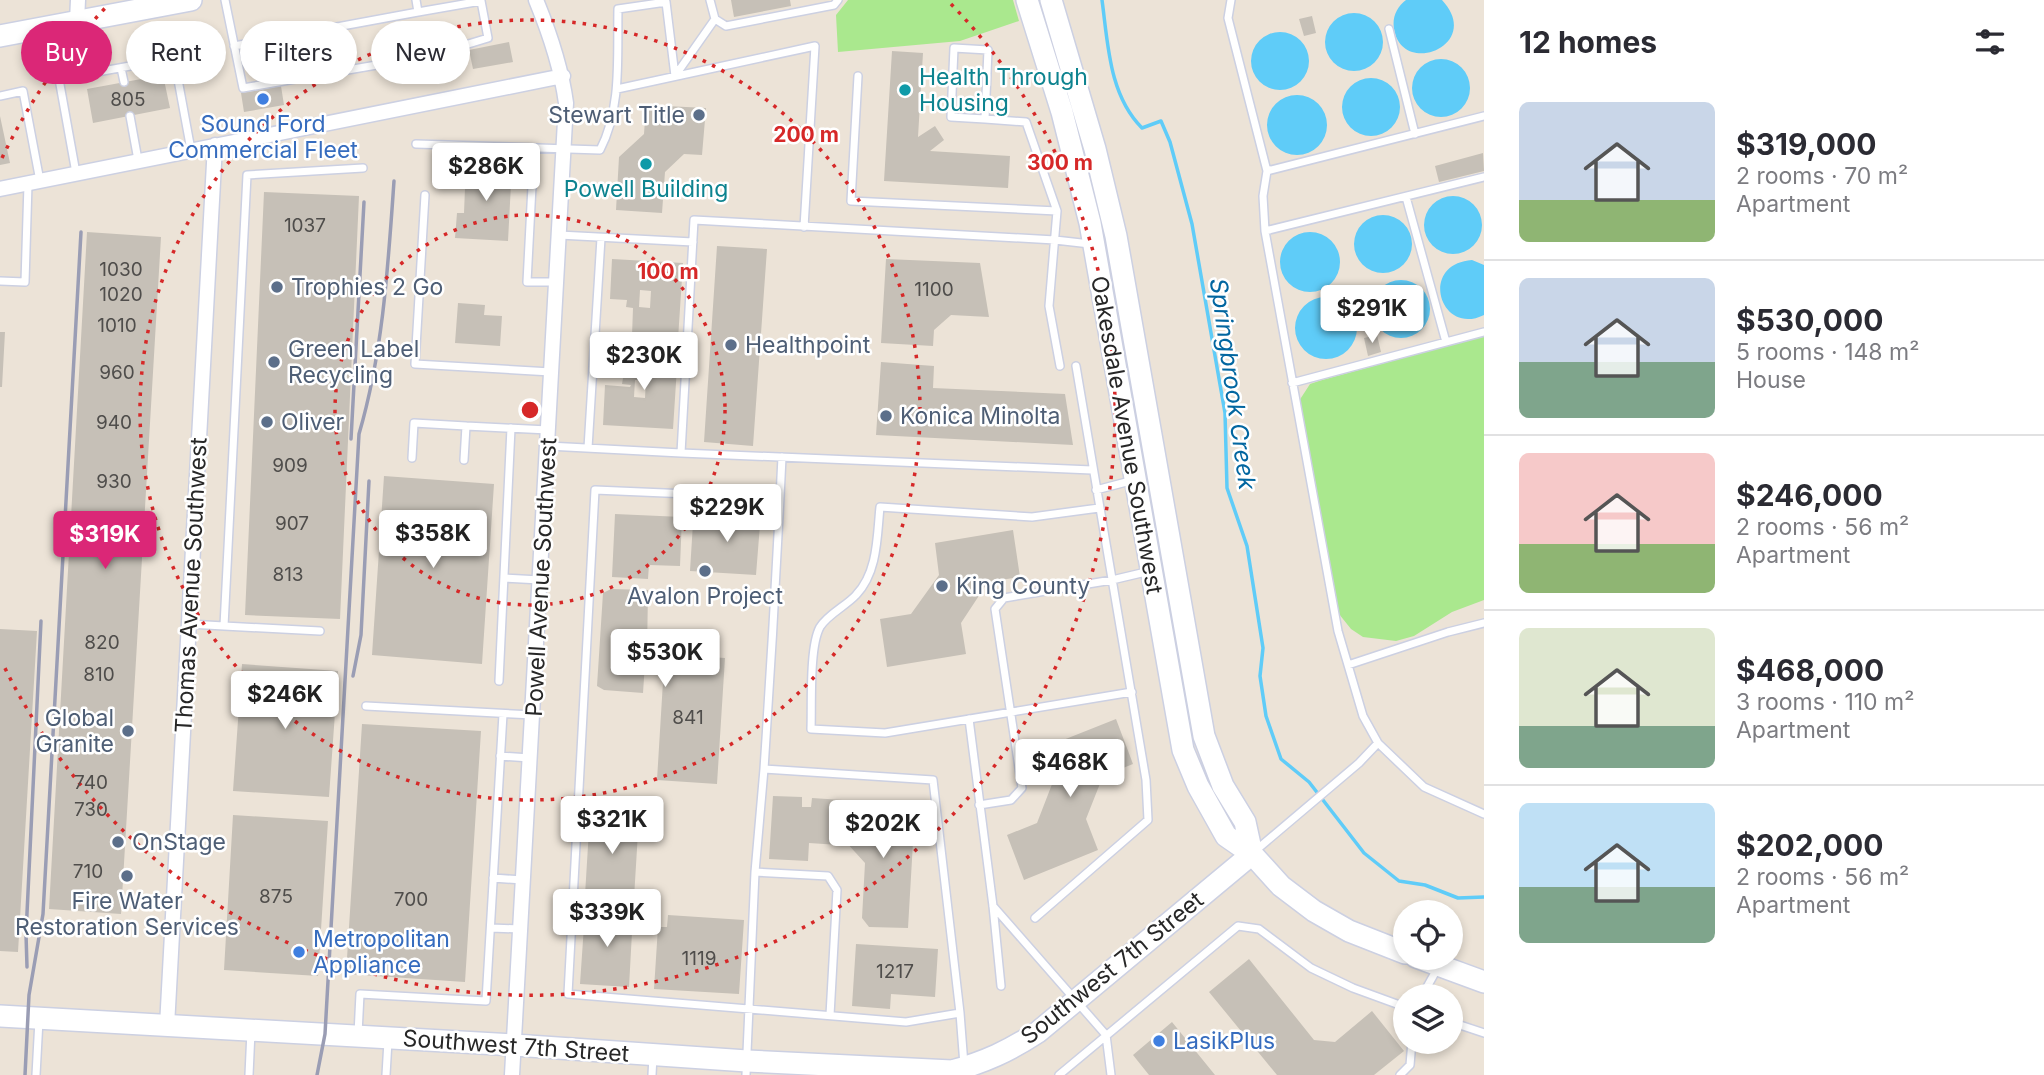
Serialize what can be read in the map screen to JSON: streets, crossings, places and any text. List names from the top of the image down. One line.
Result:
{"streets":{"street":["Oakesdale Avenue Southwest","Powell Avenue Southwest","Thomas Avenue Southwest","Southwest 7th Street"]},"crossings":[["Oakesdale Avenue Southwest","Southwest 7th Street"],["Powell Avenue Southwest","Southwest 7th Street"],["Thomas Avenue Southwest","Southwest 7th Street"]],"water":["Springbrook Creek"],"places":["Health Through Housing","Sound Ford Commercial Fleet","Stewart Title","Powell Building","Trophies 2 Go","Healthpoint","Green Label Recycling","Konica Minolta","Oliver","Avalon Project","King County","Global Granite","OnStage","Fire Water Restoration Services","Metropolitan Appliance","LasikPlus"],"house_numbers":["805","1037","1030","1100","1020","1010","960","940","909","930","907","813","820","810","841","740","730","710","875","700","1119","1217"],"page":{"heading":"12 homes","chip":["Buy","Rent","Filters","New"],"list":[{"name":"$319,000","note":"2 rooms · 70 m² · Apartment"},{"name":"$530,000","note":"5 rooms · 148 m² · House"},{"name":"$246,000","note":"2 rooms · 56 m² · Apartment"},{"name":"$468,000","note":"3 rooms · 110 m² · Apartment"},{"name":"$202,000","note":"2 rooms · 56 m² · Apartment"}],"price":["$286K","$291K","$230K","$229K","$358K","$319K","$530K","$246K","$468K","$321K","$202K","$339K"]},"rings":["200 m","300 m","100 m"]}
